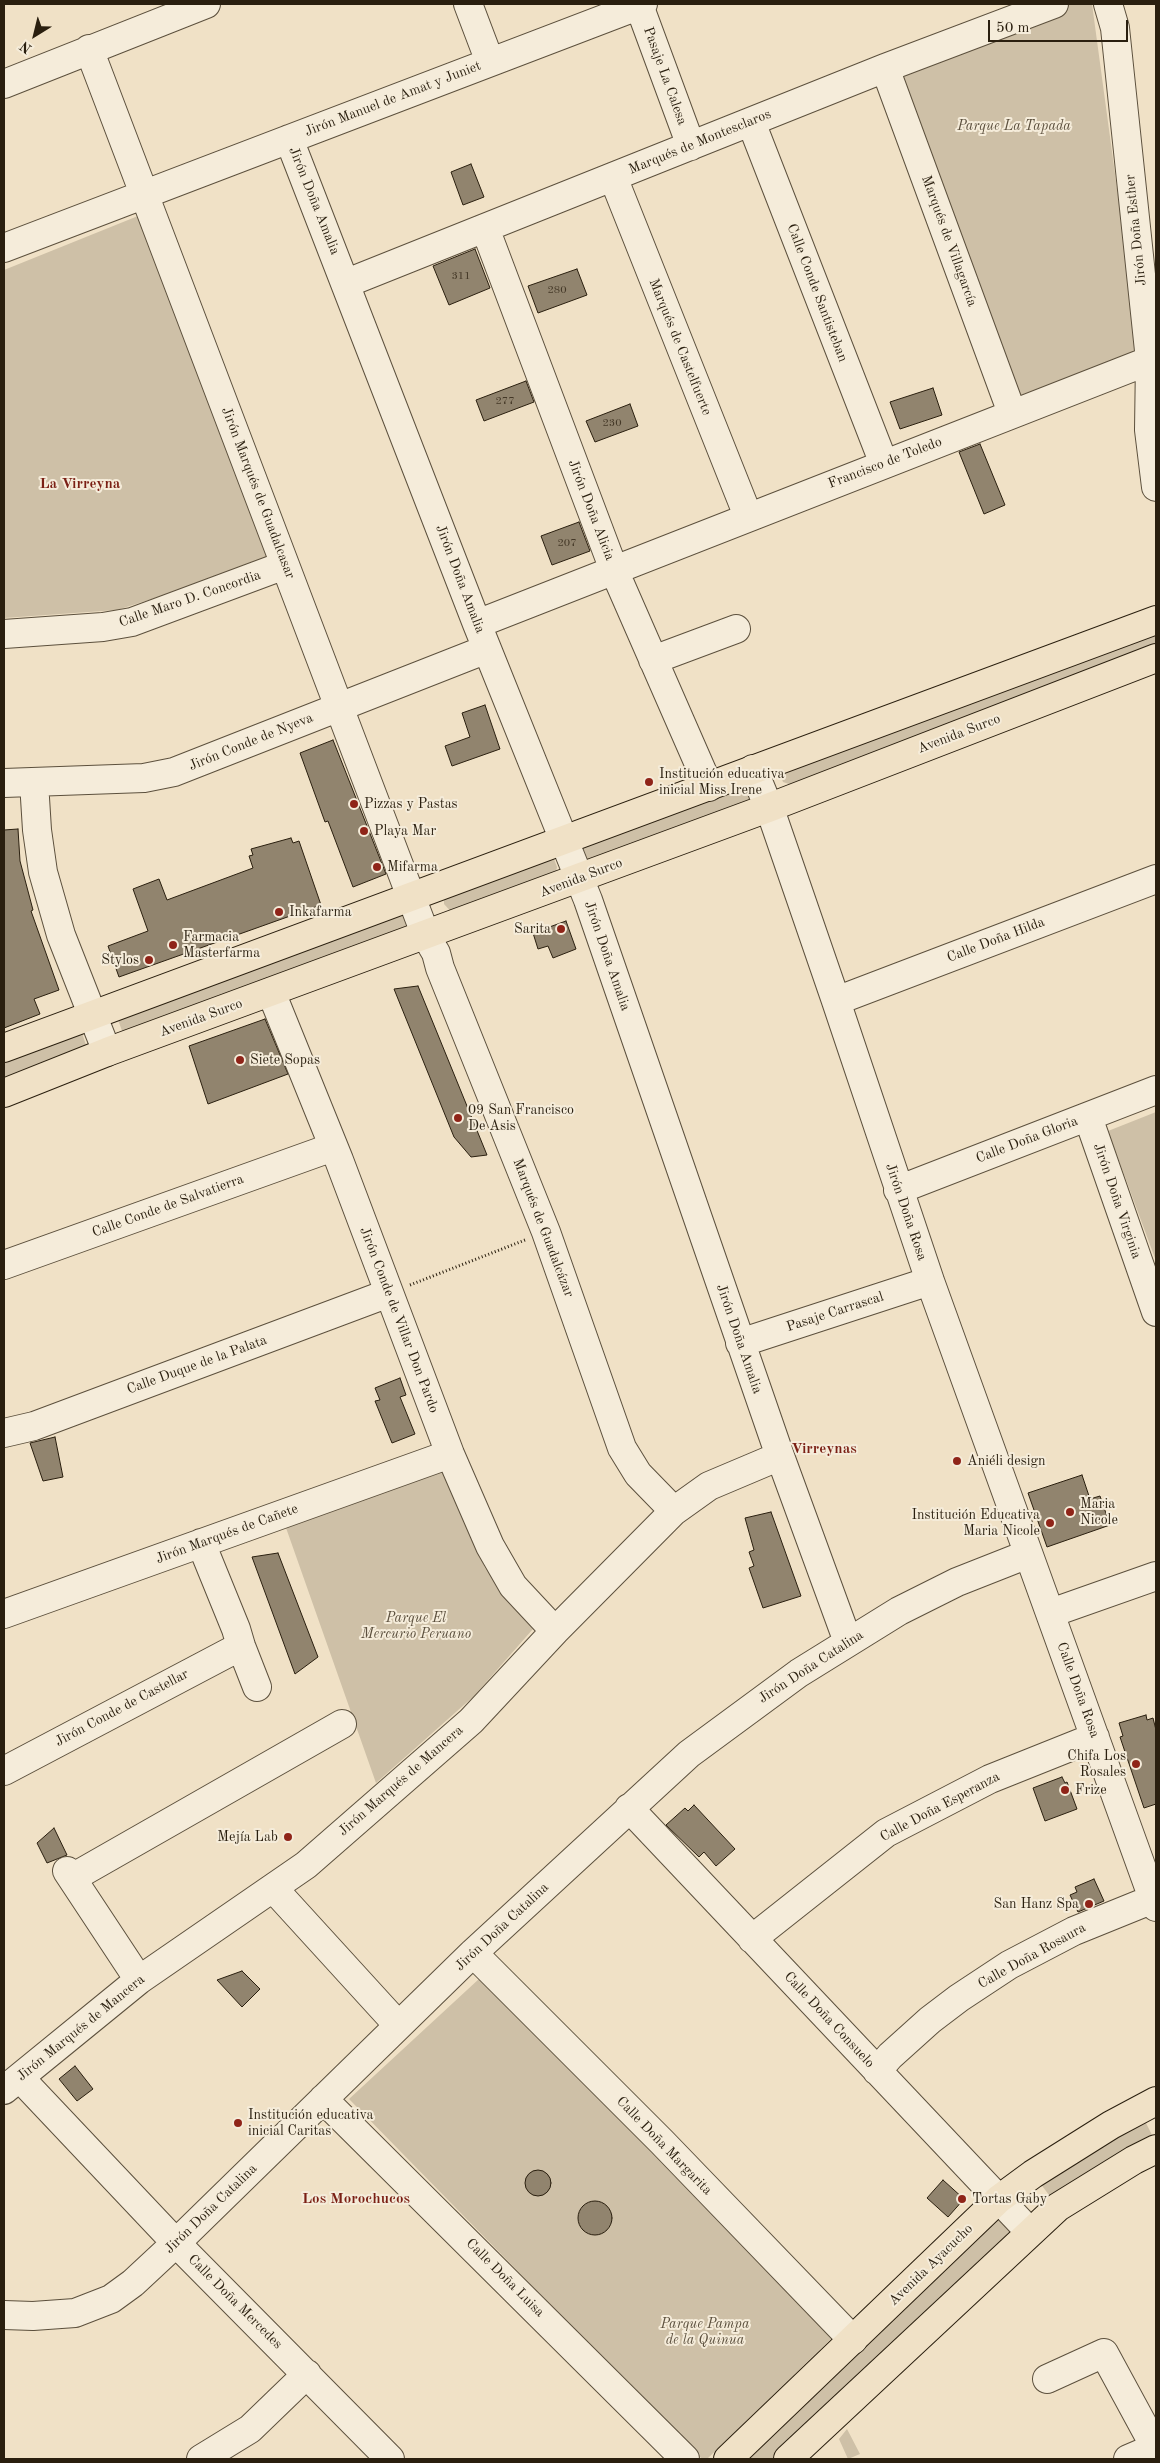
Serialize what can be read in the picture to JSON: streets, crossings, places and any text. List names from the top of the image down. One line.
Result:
{"streets":{"main road":["Avenida Surco","Avenida Ayacucho"],"street":["Pasaje La Calesa","Jirón Manuel de Amat y Juniet","Marqués de Montesclaros","Jirón Doña Amalia","Jirón Doña Esther","Marqués de Villagarcía","Calle Conde Santisteban","Marqués de Castelfuerte","Francisco de Toledo","Jirón Marqués de Guadalcasar","Jirón Doña Alicia","Calle Maro D. Concordia","Jirón Conde de Nyeva","Calle Doña Hilda","Calle Doña Gloria","Jirón Doña Virginia","Calle Conde de Salvatierra","Jirón Doña Rosa","Marqués de Guadalcázar","Pasaje Carrascal","Jirón Conde de Villar Don Pardo","Calle Duque de la Palata","Jirón Marqués de Cañete","Jirón Doña Catalina","Calle Doña Rosa","Jirón Conde de Castellar","Jirón Marqués de Mancera","Calle Doña Esperanza","Calle Doña Rosaura","Calle Doña Consuelo","Calle Doña Margarita","Calle Doña Luisa","Calle Doña Mercedes"]},"crossings":[["Pasaje La Calesa","Jirón Manuel de Amat y Juniet"],["Pasaje La Calesa","Marqués de Montesclaros"],["Jirón Manuel de Amat y Juniet","Jirón Doña Amalia"],["Jirón Manuel de Amat y Juniet","Jirón Marqués de Guadalcasar"],["Marqués de Montesclaros","Jirón Doña Amalia"],["Marqués de Montesclaros","Marqués de Villagarcía"],["Marqués de Montesclaros","Calle Conde Santisteban"],["Marqués de Montesclaros","Marqués de Castelfuerte"],["Marqués de Montesclaros","Jirón Doña Alicia"],["Jirón Doña Amalia","Francisco de Toledo"],["Jirón Doña Amalia","Avenida Surco"],["Jirón Doña Amalia","Jirón Conde de Nyeva"],["Jirón Doña Amalia","Pasaje Carrascal"],["Jirón Doña Amalia","Jirón Doña Catalina"],["Jirón Doña Amalia","Jirón Marqués de Mancera"],["Jirón Doña Esther","Francisco de Toledo"],["Marqués de Villagarcía","Francisco de Toledo"],["Calle Conde Santisteban","Francisco de Toledo"],["Marqués de Castelfuerte","Francisco de Toledo"],["Francisco de Toledo","Jirón Doña Alicia"],["Jirón Marqués de Guadalcasar","Calle Maro D. Concordia"],["Jirón Marqués de Guadalcasar","Avenida Surco"],["Jirón Marqués de Guadalcasar","Jirón Conde de Nyeva"],["Jirón Marqués de Guadalcasar","Marqués de Guadalcázar"],["Avenida Surco","Jirón Doña Rosa"],["Avenida Surco","Marqués de Guadalcázar"],["Avenida Surco","Jirón Conde de Villar Don Pardo"],["Calle Doña Hilda","Jirón Doña Rosa"],["Calle Doña Gloria","Jirón Doña Virginia"],["Calle Doña Gloria","Jirón Doña Rosa"],["Calle Conde de Salvatierra","Jirón Conde de Villar Don Pardo"],["Jirón Doña Rosa","Pasaje Carrascal"],["Jirón Doña Rosa","Jirón Doña Catalina"],["Jirón Doña Rosa","Calle Doña Rosa"],["Marqués de Guadalcázar","Jirón Marqués de Mancera"],["Jirón Conde de Villar Don Pardo","Calle Duque de la Palata"],["Jirón Conde de Villar Don Pardo","Jirón Marqués de Cañete"],["Jirón Conde de Villar Don Pardo","Jirón Marqués de Mancera"],["Jirón Doña Catalina","Calle Doña Consuelo"],["Jirón Doña Catalina","Calle Doña Margarita"],["Jirón Doña Catalina","Calle Doña Luisa"],["Jirón Doña Catalina","Calle Doña Mercedes"],["Calle Doña Rosa","Calle Doña Esperanza"],["Calle Doña Rosa","Calle Doña Rosaura"],["Jirón Marqués de Mancera","Calle Doña Mercedes"],["Calle Doña Esperanza","Calle Doña Consuelo"],["Calle Doña Rosaura","Calle Doña Consuelo"],["Calle Doña Consuelo","Avenida Ayacucho"],["Calle Doña Margarita","Avenida Ayacucho"]],"districts":["La Virreyna","Virreynas","Los Morochucos"],"parks":["Parque La Tapada","Parque El Mercurio Peruano","Parque Pampa de la Quinua"],"places":["Institución educativa inicial Miss Irene","Pizzas y Pastas","Playa Mar","Mifarma","Inkafarma","Sarita","Farmacia Masterfarma","Stylos","Siete Sopas","09 San Francisco De Asis","Aniéli design","Maria Nicole","Institución Educativa Maria Nicole","Chifa Los Rosales","Frize","Mejía Lab","San Hanz Spa","Institución educativa inicial Caritas","Tortas Gaby"],"house_numbers":["311","280","277","230","207"],"scale_bar":"50 m","north":"bottom left"}
